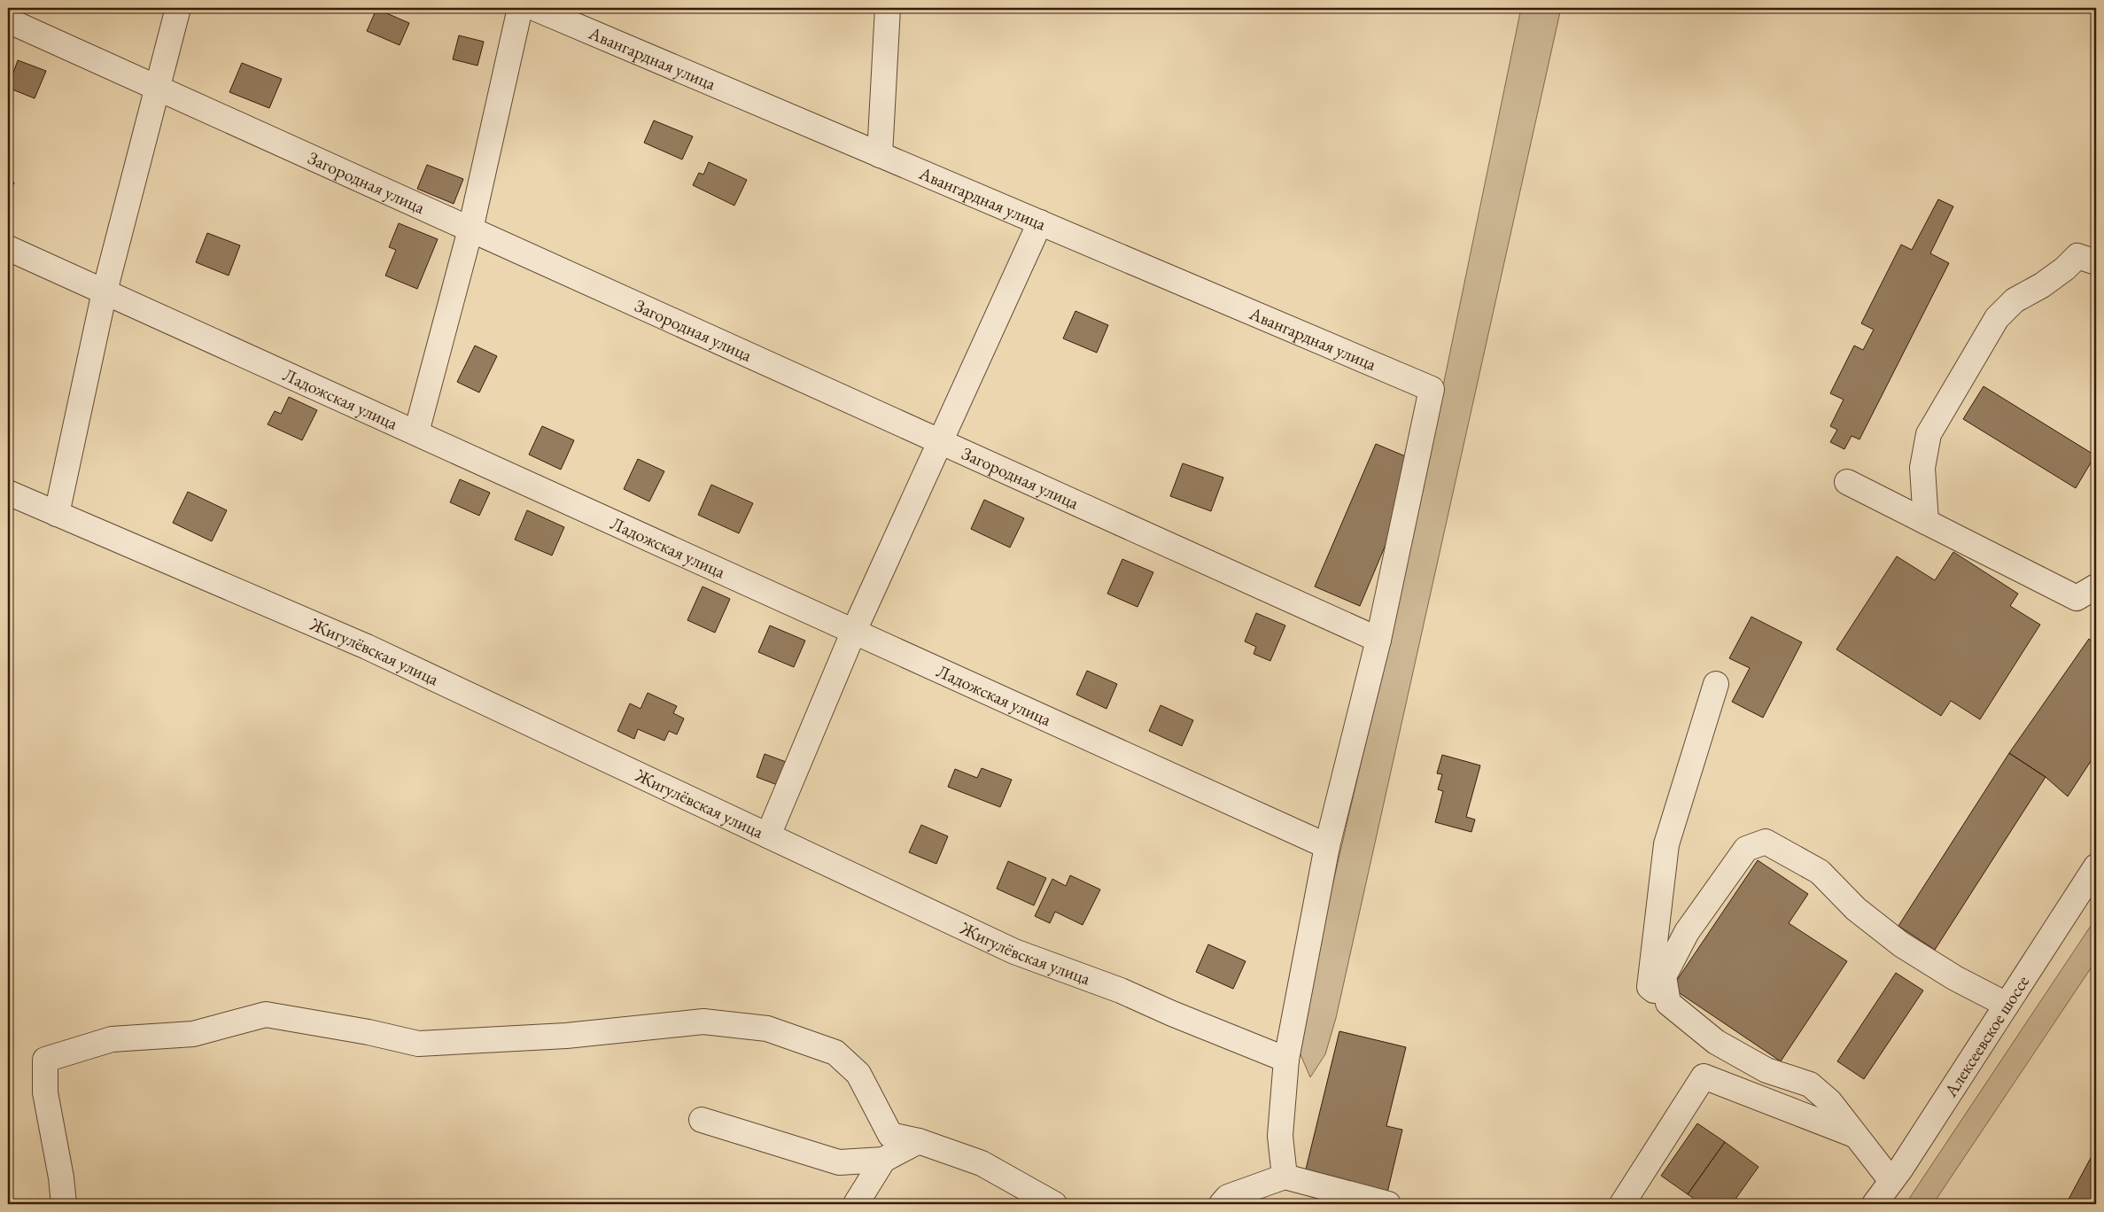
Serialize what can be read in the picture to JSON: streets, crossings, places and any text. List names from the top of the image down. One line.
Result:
{"streets":{"street":["Авангардная улица","Загородная улица","Ладожская улица","Жигулёвская улица","Алексеевское шоссе"]},"crossings":[["Авангардная улица","Загородная улица"]]}
